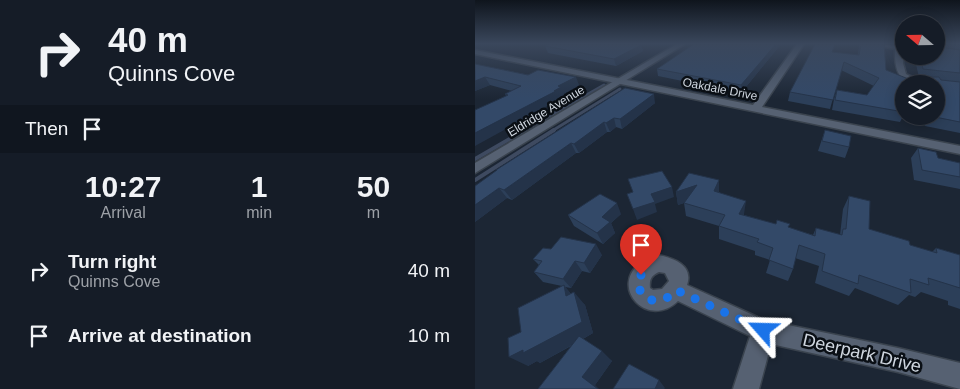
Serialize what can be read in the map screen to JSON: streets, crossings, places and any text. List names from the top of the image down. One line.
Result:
{"streets":{"street":["Oakdale Drive","Eldridge Avenue","Deerpark Drive"]},"crossings":[["Oakdale Drive","Eldridge Avenue"]],"north":"left","page":{"turn":["40 m","Quinns Cove"],"then":"Then","eta":["10:27","Arrival","1","min","50","m"],"list":[{"name":"Turn right","note":"Quinns Cove","value":"40 m"},{"name":"Arrive at destination","value":"10 m"}]}}
